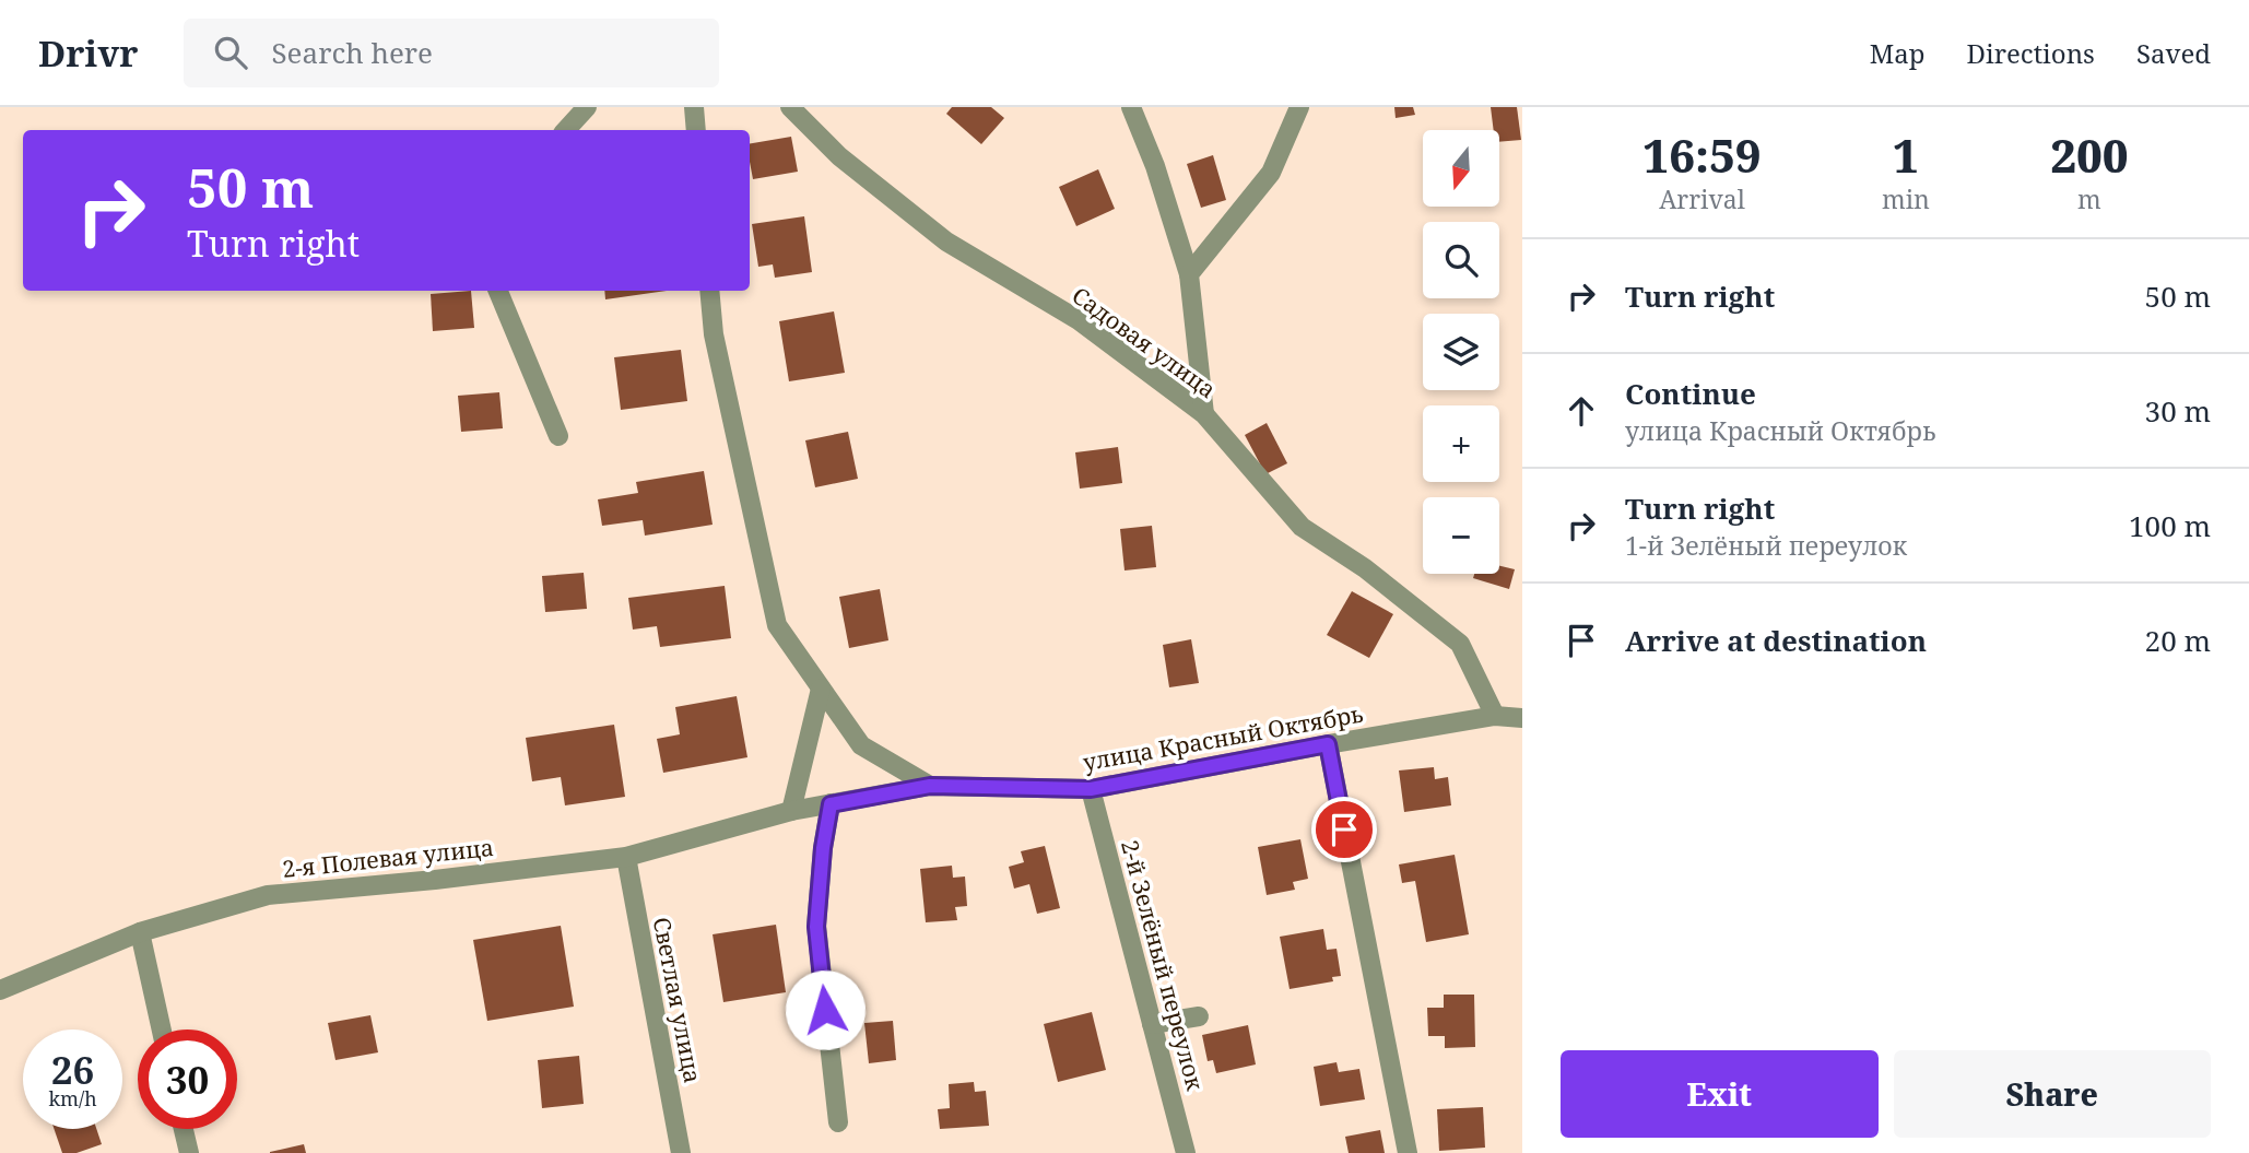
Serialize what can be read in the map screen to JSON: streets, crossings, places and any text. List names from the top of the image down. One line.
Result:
{"streets":{"street":["Садовая улица","улица Красный Октябрь","2-я Полевая улица","2-й Зелёный переулок","Светлая улица"]},"crossings":[["Садовая улица","улица Красный Октябрь"],["улица Красный Октябрь","2-я Полевая улица"],["улица Красный Октябрь","2-й Зелёный переулок"],["2-я Полевая улица","Светлая улица"]],"north":"bottom","page":{"header":"Drivr","search":"Search here","nav":["Map","Directions","Saved"],"eta":["16:59","Arrival","1","min","200","m"],"map_buttons":["+","−"],"turn":["50 m","Turn right"],"list":[{"name":"Turn right","value":"50 m"},{"name":"Continue","note":"улица Красный Октябрь","value":"30 m"},{"name":"Turn right","note":"1-й Зелёный переулок","value":"100 m"},{"name":"Arrive at destination","value":"20 m"}],"speed":"26 km/h","limit":"30","buttons":["Exit","Share"]}}
